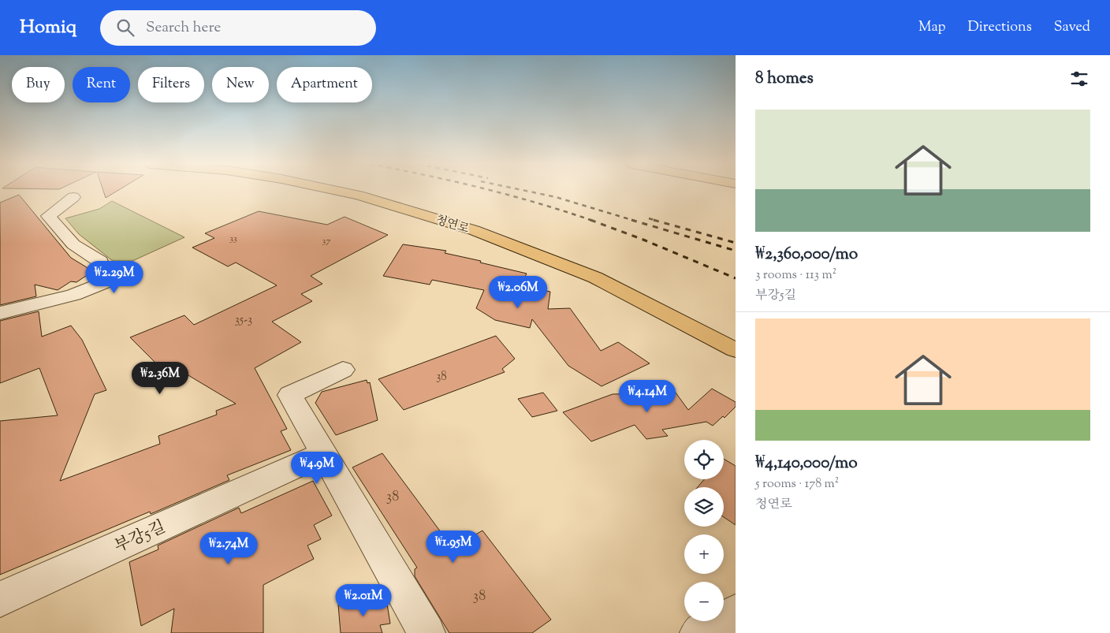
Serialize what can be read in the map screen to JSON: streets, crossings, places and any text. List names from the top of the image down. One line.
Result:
{"streets":{"main road":["청연로"],"street":["부강5길"]},"house_numbers":["33","37","35-3","38","38","38"],"page":{"header":"Homiq","search":"Search here","nav":["Map","Directions","Saved"],"heading":"8 homes","chip":["Buy","Rent","Filters","New","Apartment"],"list":[{"name":"₩2,360,000/mo","note":"3 rooms · 113 m² · 부강5길"},{"name":"₩4,140,000/mo","note":"5 rooms · 178 m² · 청연로"}],"price":["₩2.29M","₩2.06M","₩2.36M","₩4.14M","₩4.9M","₩1.95M","₩2.74M","₩2.01M"],"map_buttons":["+","−"]}}
